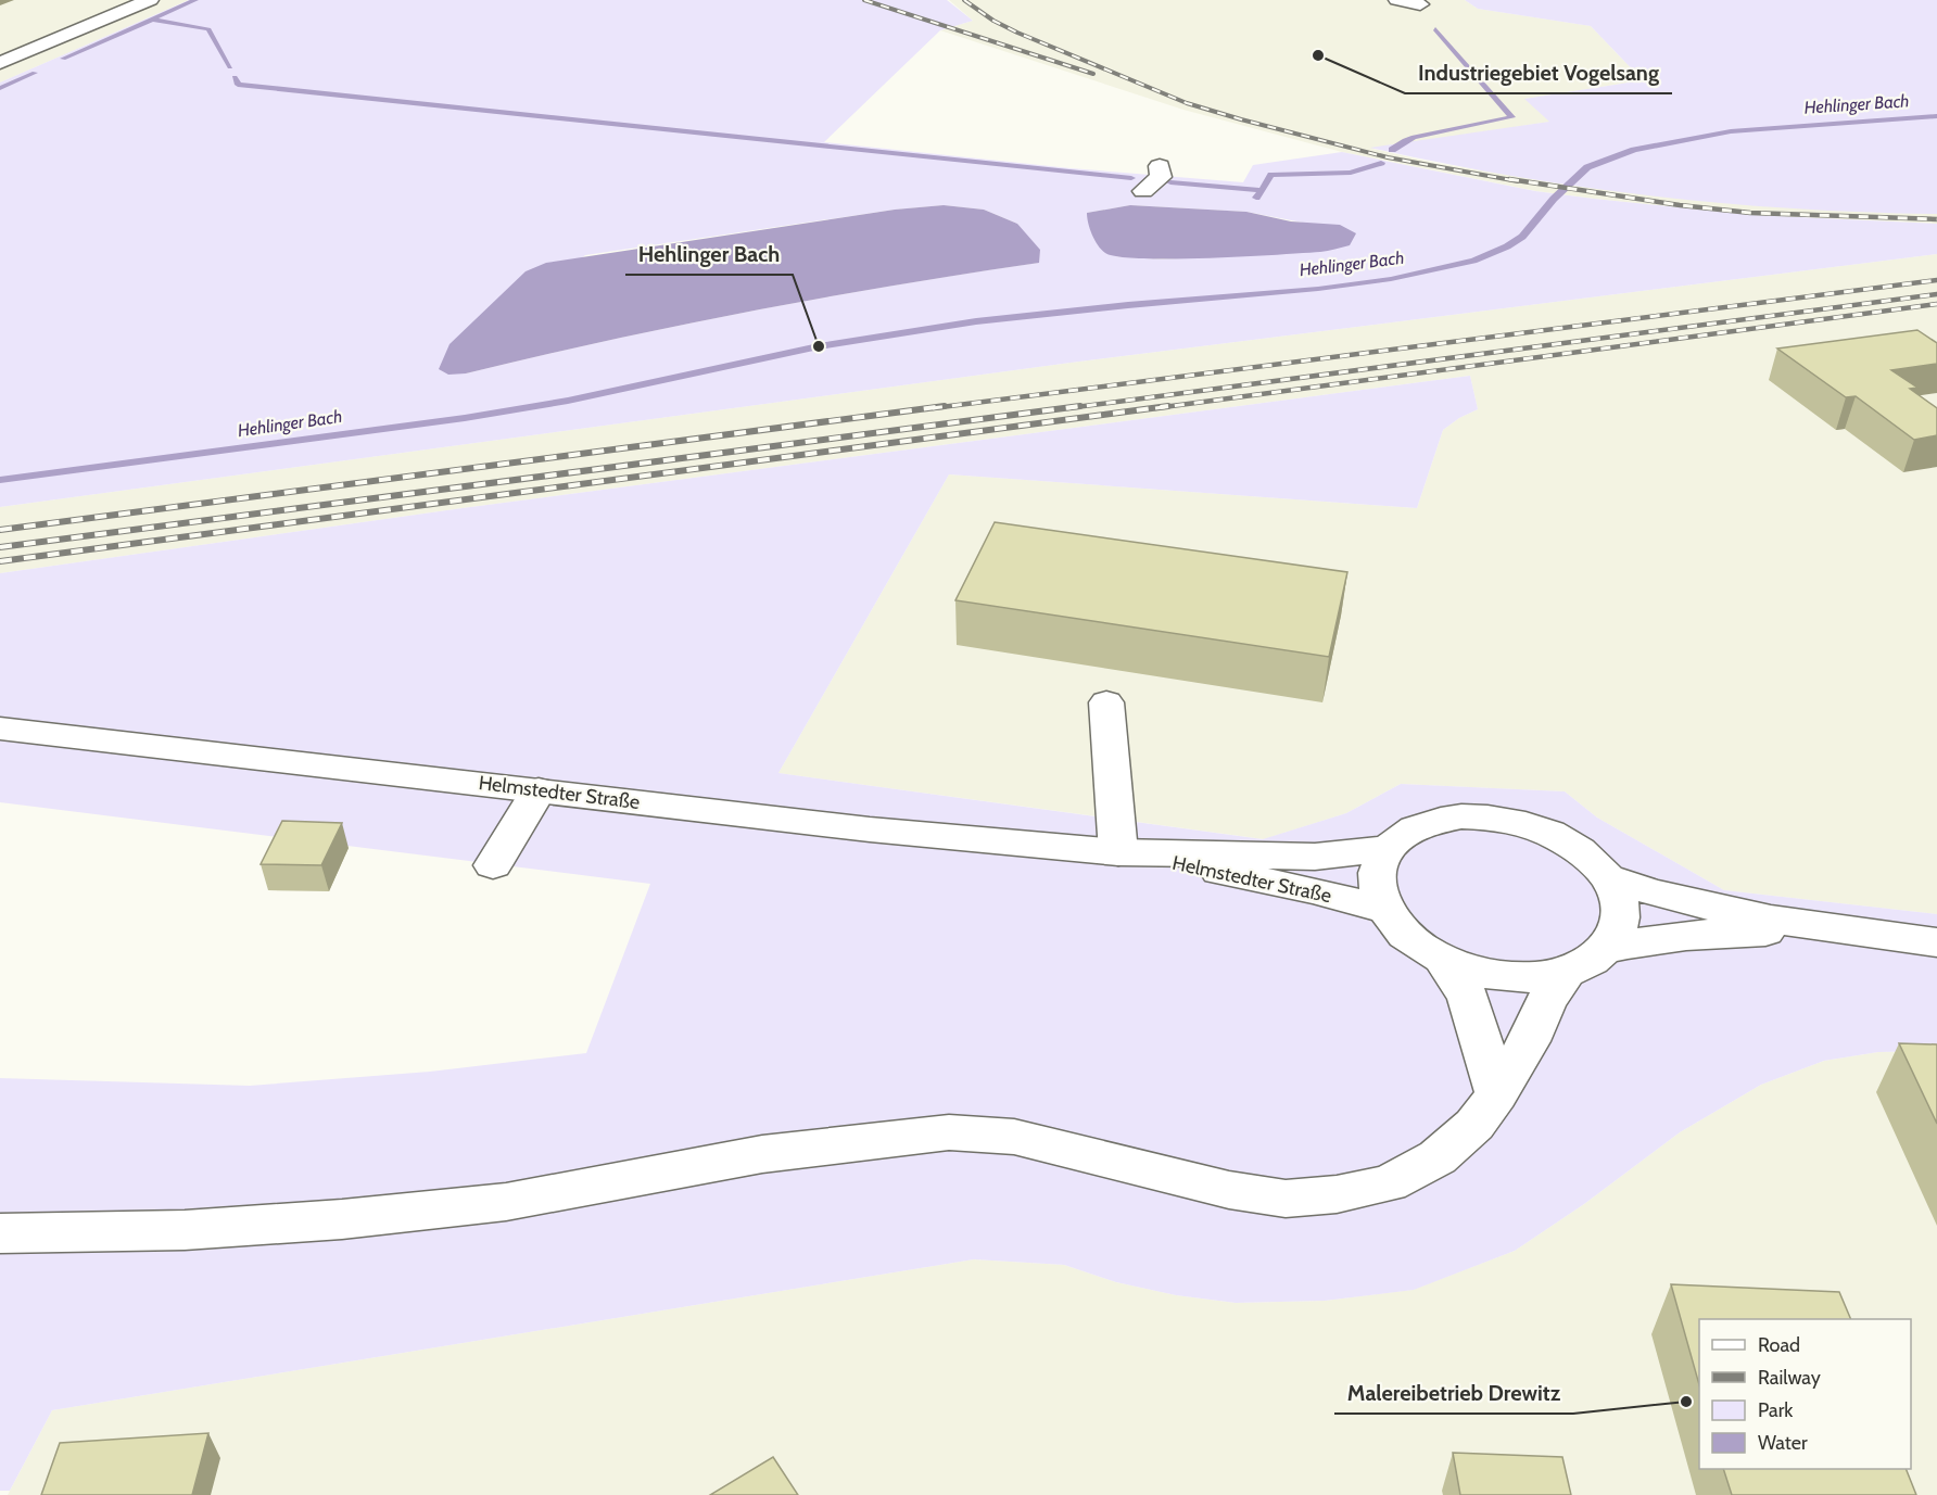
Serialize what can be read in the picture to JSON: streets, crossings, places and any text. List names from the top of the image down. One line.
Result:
{"streets":{"main road":["Helmstedter Straße"]},"water":["Hehlinger Bach"],"places":["Industriegebiet Vogelsang","Hehlinger Bach","Malereibetrieb Drewitz"],"legend":["Road","Railway","Park","Water"]}
